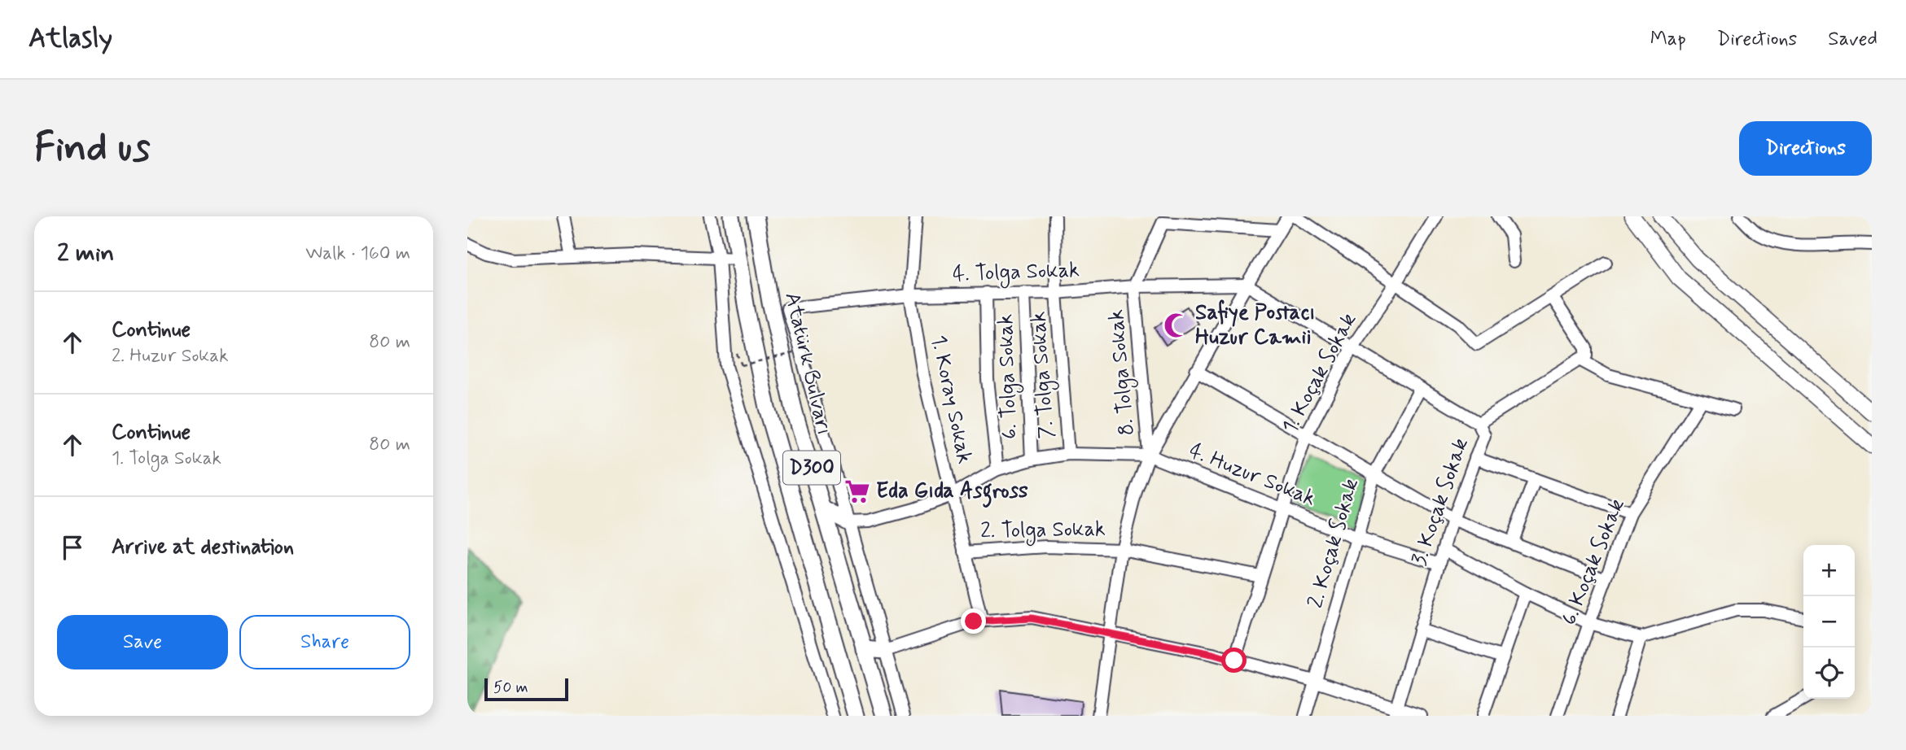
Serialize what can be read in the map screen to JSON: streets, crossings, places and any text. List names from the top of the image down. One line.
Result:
{"streets":{"highway":["Atatürk Bulvarı","D300"],"street":["4. Tolga Sokak","8. Tolga Sokak","1. Koçak Sokak","7. Tolga Sokak","6. Tolga Sokak","1. Koray Sokak","4. Huzur Sokak","3. Koçak Sokak","2. Tolga Sokak","2. Koçak Sokak","6. Koçak Sokak"]},"crossings":[["4. Tolga Sokak","8. Tolga Sokak"],["4. Tolga Sokak","7. Tolga Sokak"],["4. Tolga Sokak","6. Tolga Sokak"],["4. Tolga Sokak","1. Koray Sokak"],["8. Tolga Sokak","4. Huzur Sokak"],["1. Koçak Sokak","4. Huzur Sokak"],["1. Koçak Sokak","2. Tolga Sokak"],["1. Koray Sokak","2. Tolga Sokak"],["4. Huzur Sokak","3. Koçak Sokak"],["4. Huzur Sokak","2. Koçak Sokak"]],"places":{"mosque":["Safiye Postacı Huzur Camii"],"supermarket":["Eda Gıda Asgross"]},"scale_bar":"50 m","page":{"header":"Atlasly","nav":["Map","Directions","Saved"],"buttons":["Directions",["Save","Share"]],"title":"Find us","heading":["2 min","Walk · 160 m"],"list":[["Continue","2. Huzur Sokak","80 m"],["Continue","1. Tolga Sokak","80 m"],"Arrive at destination"],"map_buttons":["+","−"],"scale":"50 m"}}
